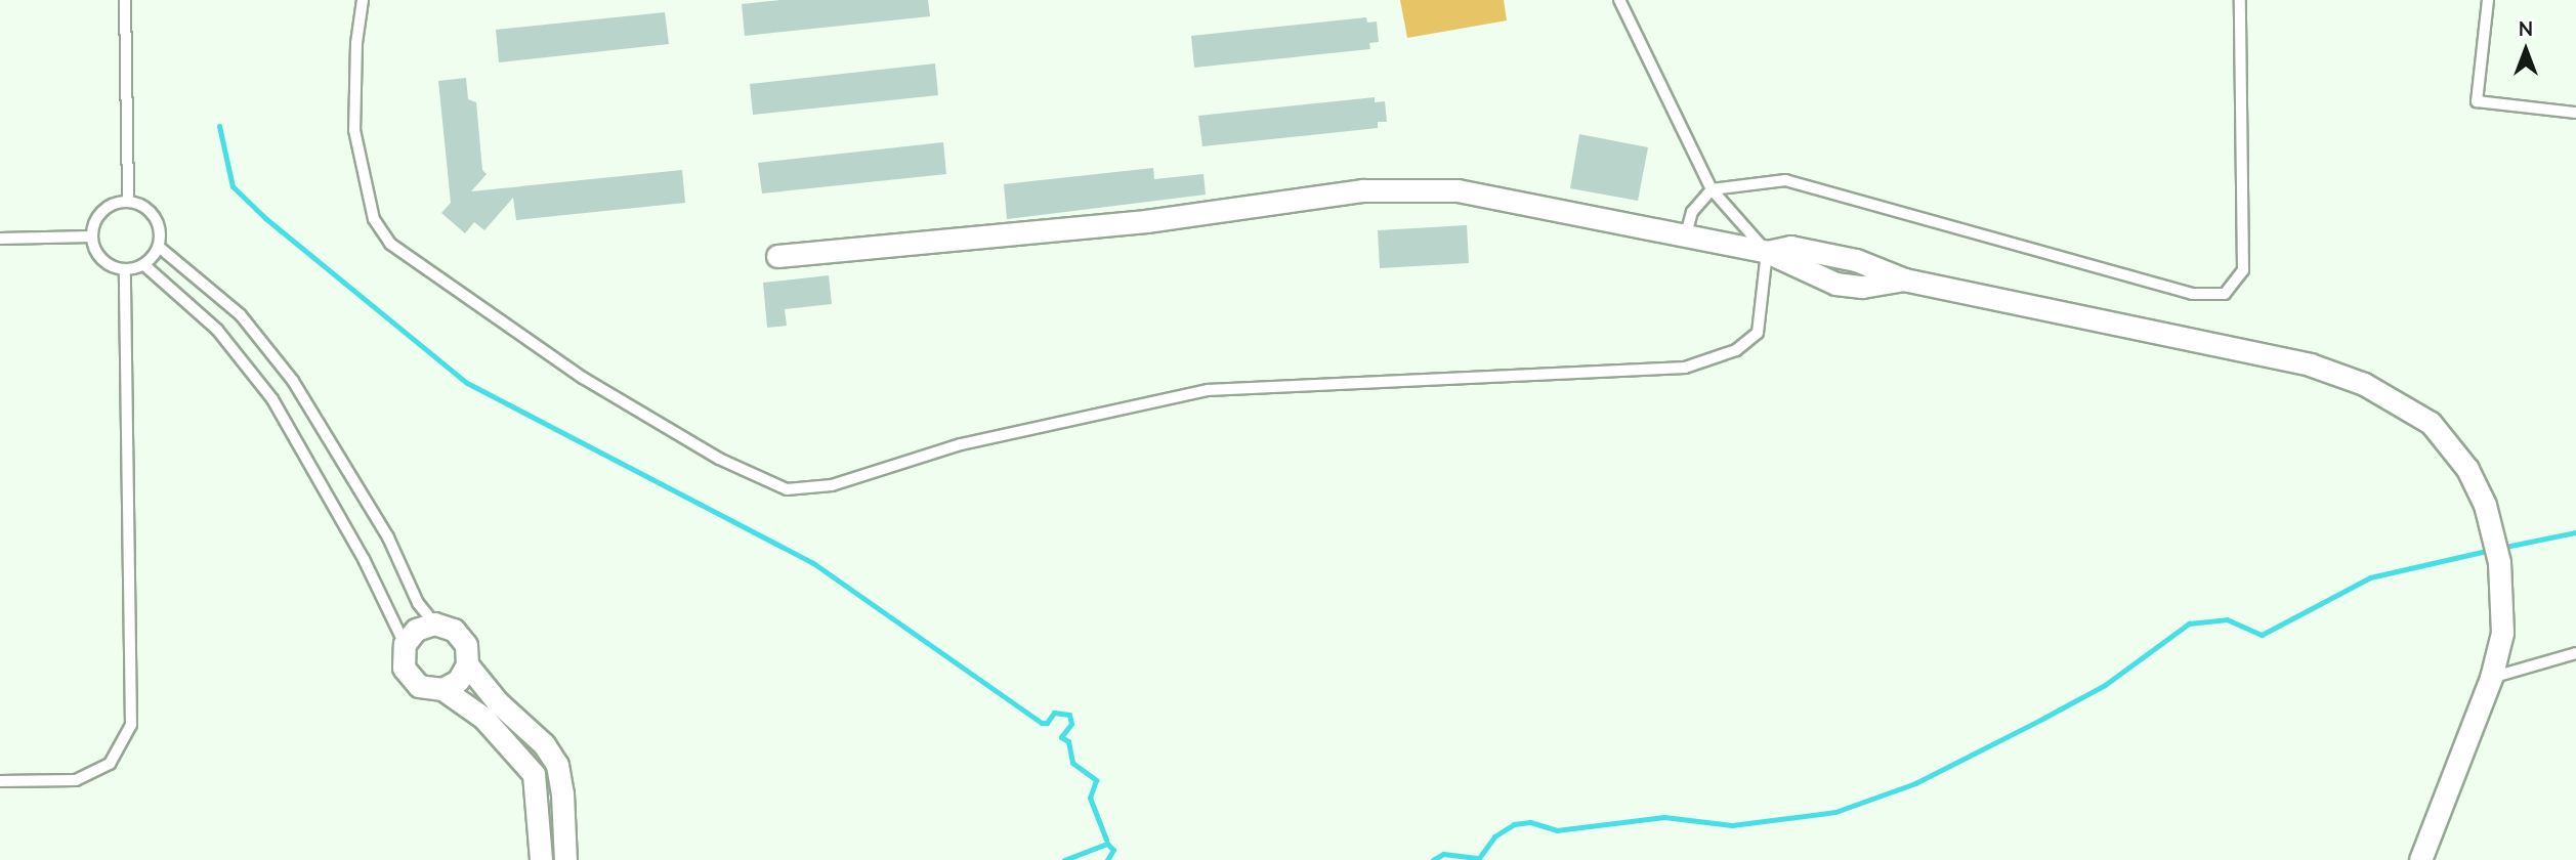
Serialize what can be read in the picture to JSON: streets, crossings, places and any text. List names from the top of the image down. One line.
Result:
{"north":"top"}
